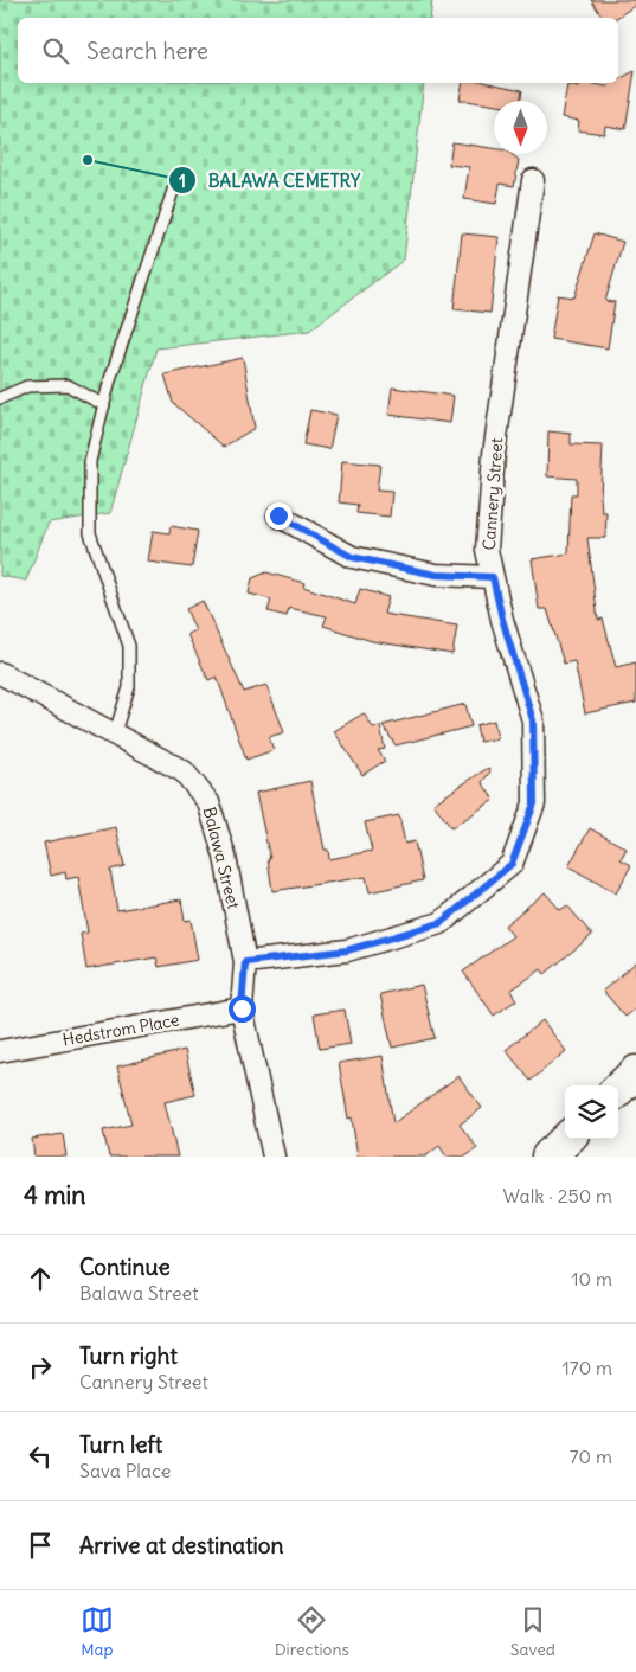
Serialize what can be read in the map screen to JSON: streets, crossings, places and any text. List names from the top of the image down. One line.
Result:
{"streets":{"street":["Cannery Street","Balawa Street","Hedstrom Place"]},"crossings":[["Cannery Street","Balawa Street"],["Balawa Street","Hedstrom Place"]],"places":["BALAWA CEMETRY"],"north":"bottom","page":{"search":"Search here","heading":["4 min","Walk · 250 m"],"list":[["Continue","Balawa Street","10 m"],["Turn right","Cannery Street","170 m"],["Turn left","Sava Place","70 m"],"Arrive at destination"],"nav":["Map","Directions","Saved"]}}
